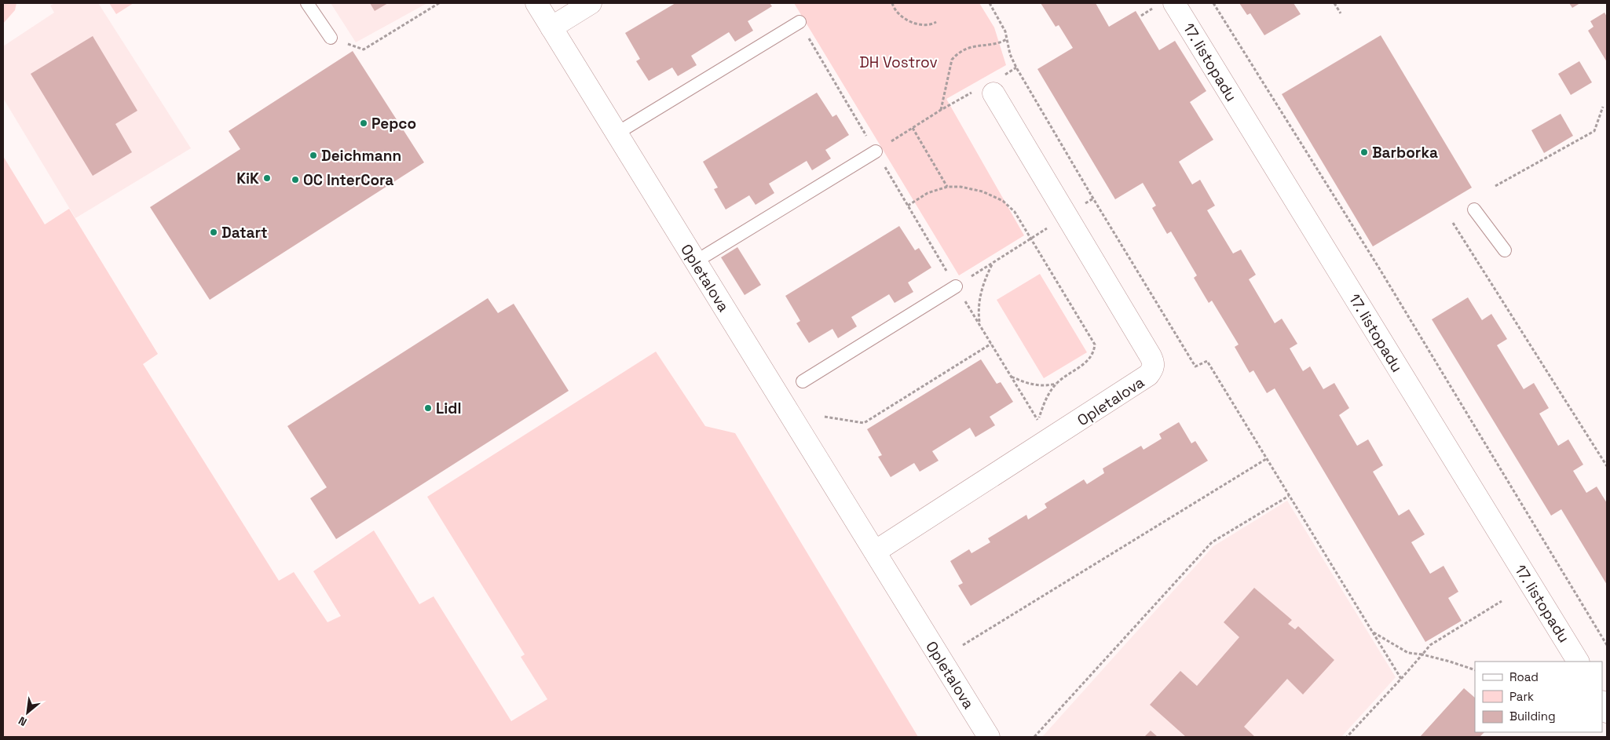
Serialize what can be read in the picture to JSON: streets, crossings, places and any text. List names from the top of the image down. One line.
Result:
{"streets":{"street":["17. listopadu","Opletalova"]},"parks":["DH Vostrov"],"places":["Pepco","Barborka","Deichmann","KiK","OC InterCora","Datart","Lidl"],"legend":["Road","Park","Building"],"north":"bottom left"}
